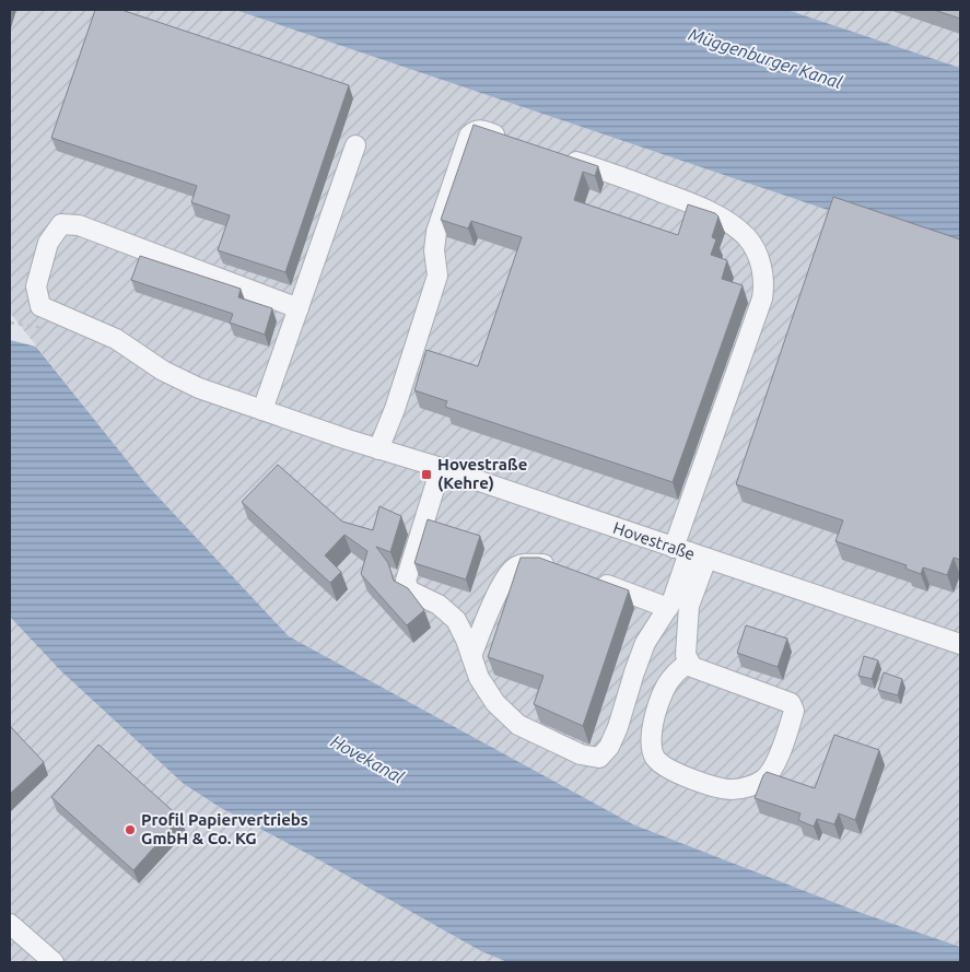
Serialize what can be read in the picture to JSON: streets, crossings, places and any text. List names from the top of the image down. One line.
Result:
{"streets":{"street":["Hovestraße"]},"water":["Müggenburger Kanal","Hovekanal"],"places":{"transit":["Hovestraße (Kehre)"],"other":["Profil Papiervertriebs GmbH & Co. KG"]}}
